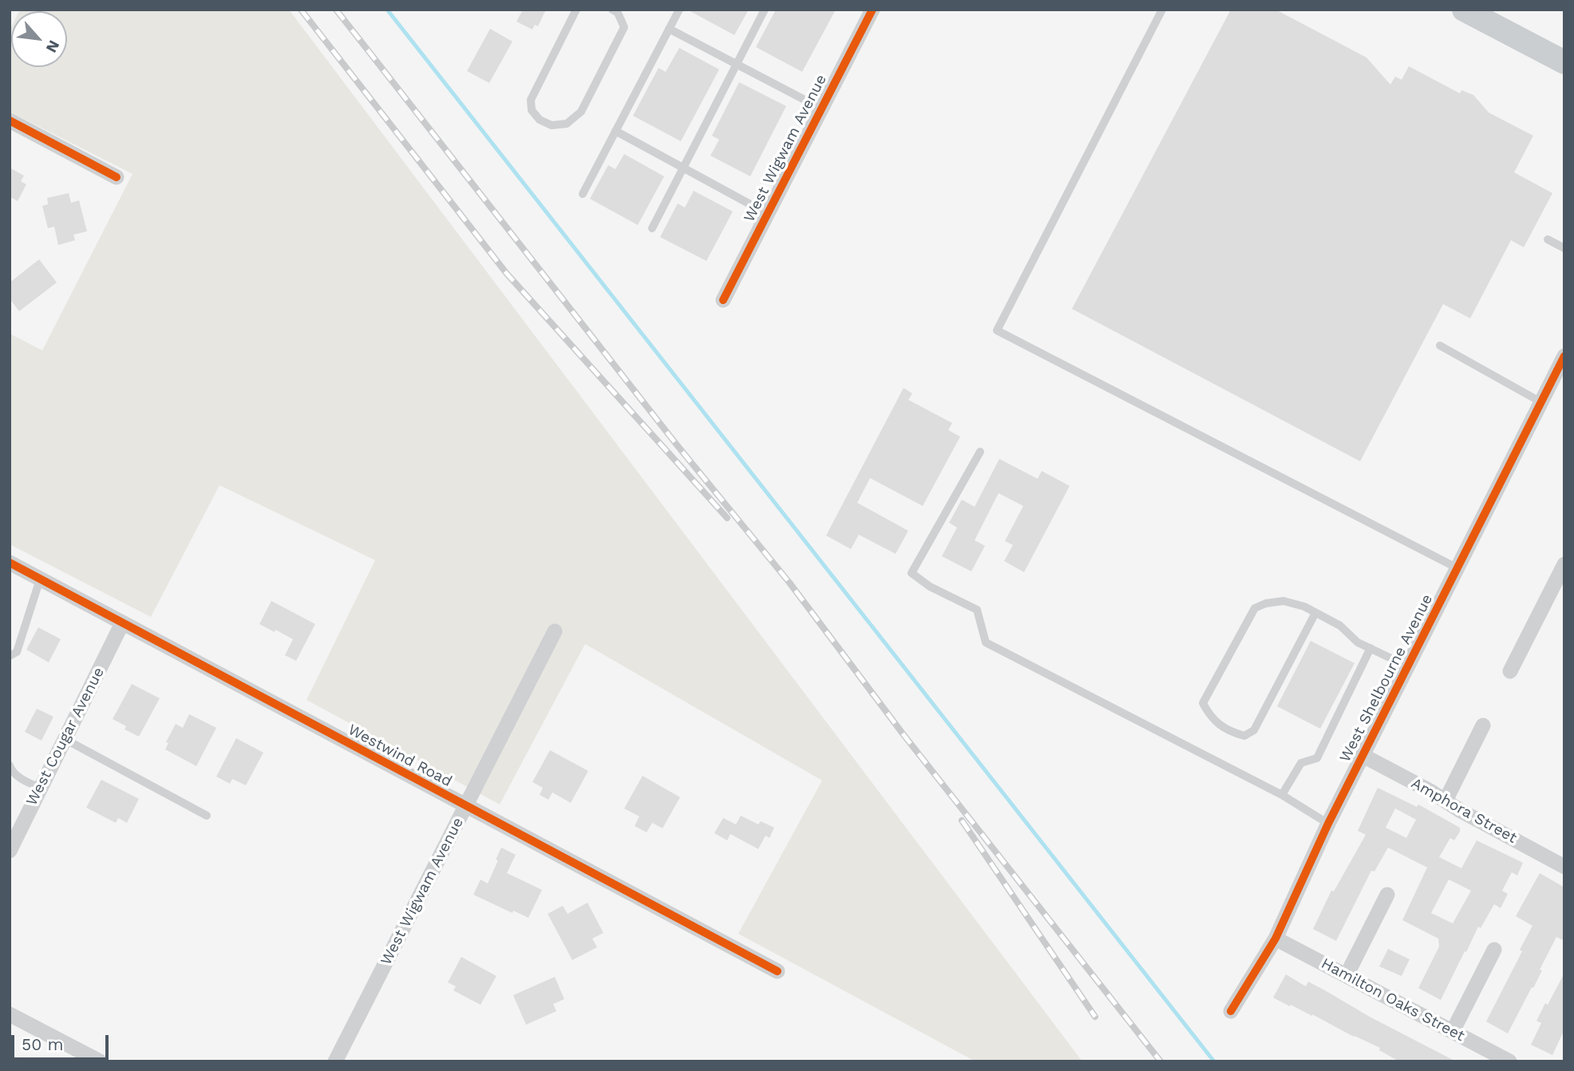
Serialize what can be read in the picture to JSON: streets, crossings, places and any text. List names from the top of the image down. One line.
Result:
{"streets":{"street":["West Wigwam Avenue","West Shelbourne Avenue","West Cougar Avenue","Westwind Road","Amphora Street","Hamilton Oaks Street"]},"crossings":[["West Wigwam Avenue","Westwind Road"],["West Shelbourne Avenue","Amphora Street"],["West Shelbourne Avenue","Hamilton Oaks Street"],["West Cougar Avenue","Westwind Road"]],"scale_bar":"50 m","north":"bottom right"}
